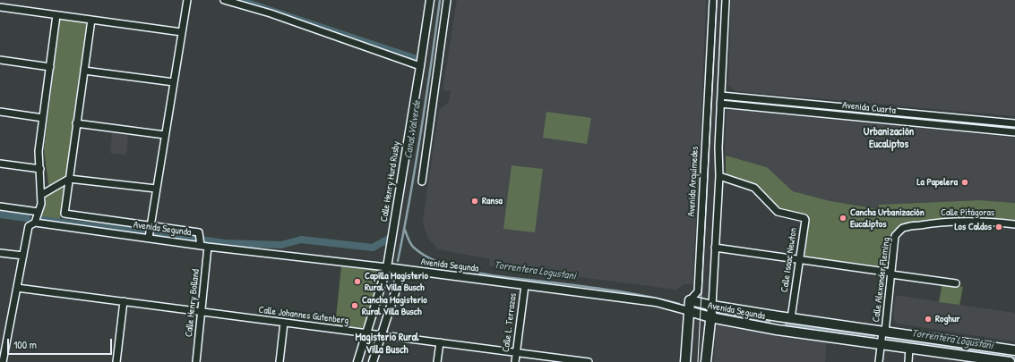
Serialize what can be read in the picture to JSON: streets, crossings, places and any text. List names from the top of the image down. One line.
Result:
{"streets":{"main road":["Avenida Arquímedes","Avenida Segunda"],"street":["Avenida Cuarta","Calle Henry Hurd Rusby","Calle Pitágoras","Calle Isaac Newton","Calle Alexander Fleming","Calle Henry Bolland","Calle Johannes Gutenberg","Calle L. Terrazas"]},"crossings":[["Calle Henry Hurd Rusby","Avenida Segunda"],["Calle Henry Hurd Rusby","Calle Johannes Gutenberg"],["Avenida Arquímedes","Avenida Segunda"],["Calle Pitágoras","Calle Alexander Fleming"],["Avenida Segunda","Calle Isaac Newton"],["Avenida Segunda","Calle Alexander Fleming"],["Avenida Segunda","Calle Henry Bolland"],["Avenida Segunda","Calle L. Terrazas"],["Calle Henry Bolland","Calle Johannes Gutenberg"],["Calle Johannes Gutenberg","Calle L. Terrazas"]],"districts":["Urbanización Eucaliptos","Magisterio Rural Villa Busch"],"water":["Canal Valverde","Torrentera Logustani"],"places":["La Papelera","Ransa","Cancha Urbanización Eucaliptos","Los Caldos","Capilla Magisterio Rural Villa Busch","Cancha Magisterio Rural Villa Busch","Roghur"],"scale_bar":"100 m"}
